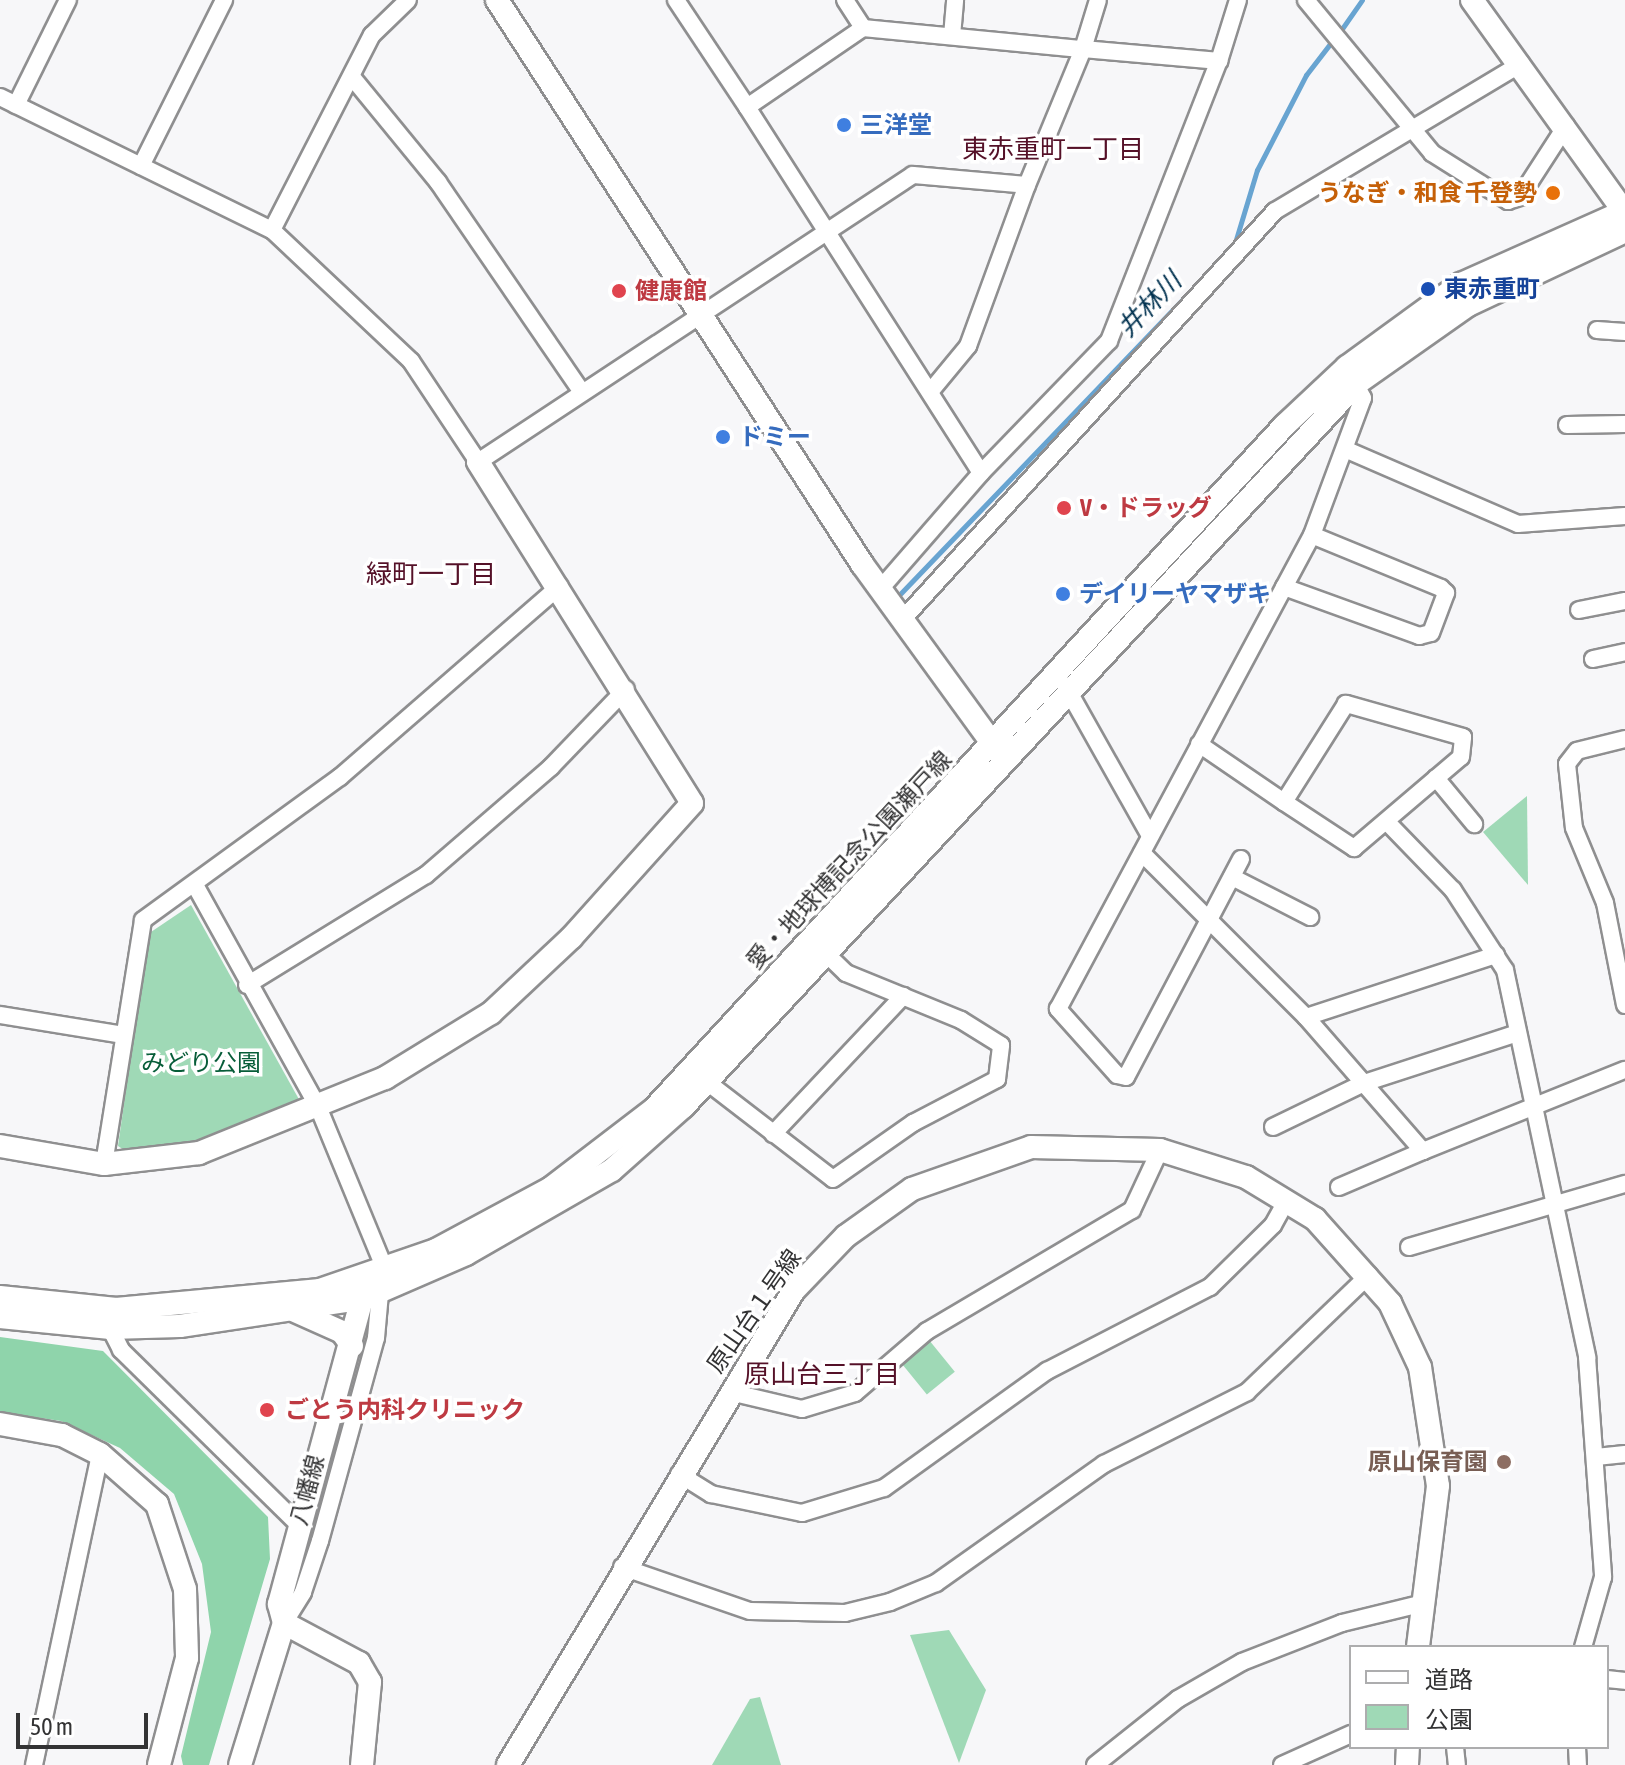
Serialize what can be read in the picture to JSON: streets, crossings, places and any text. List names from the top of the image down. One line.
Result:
{"streets":{"street":["愛・地球博記念公園瀬戸線","原山台１号線","八幡線"]},"crossings":[["愛・地球博記念公園瀬戸線","八幡線"]],"districts":["東赤重町一丁目","緑町一丁目","原山台三丁目"],"water":["井林川"],"parks":["みどり公園"],"places":["三洋堂","うなぎ・和食 千登勢","東赤重町","健康館","ドミー","V・ドラッグ","デイリーヤマザキ","ごとう内科クリニック","原山保育園"],"legend":["道路","公園"],"scale_bar":"50 m"}
